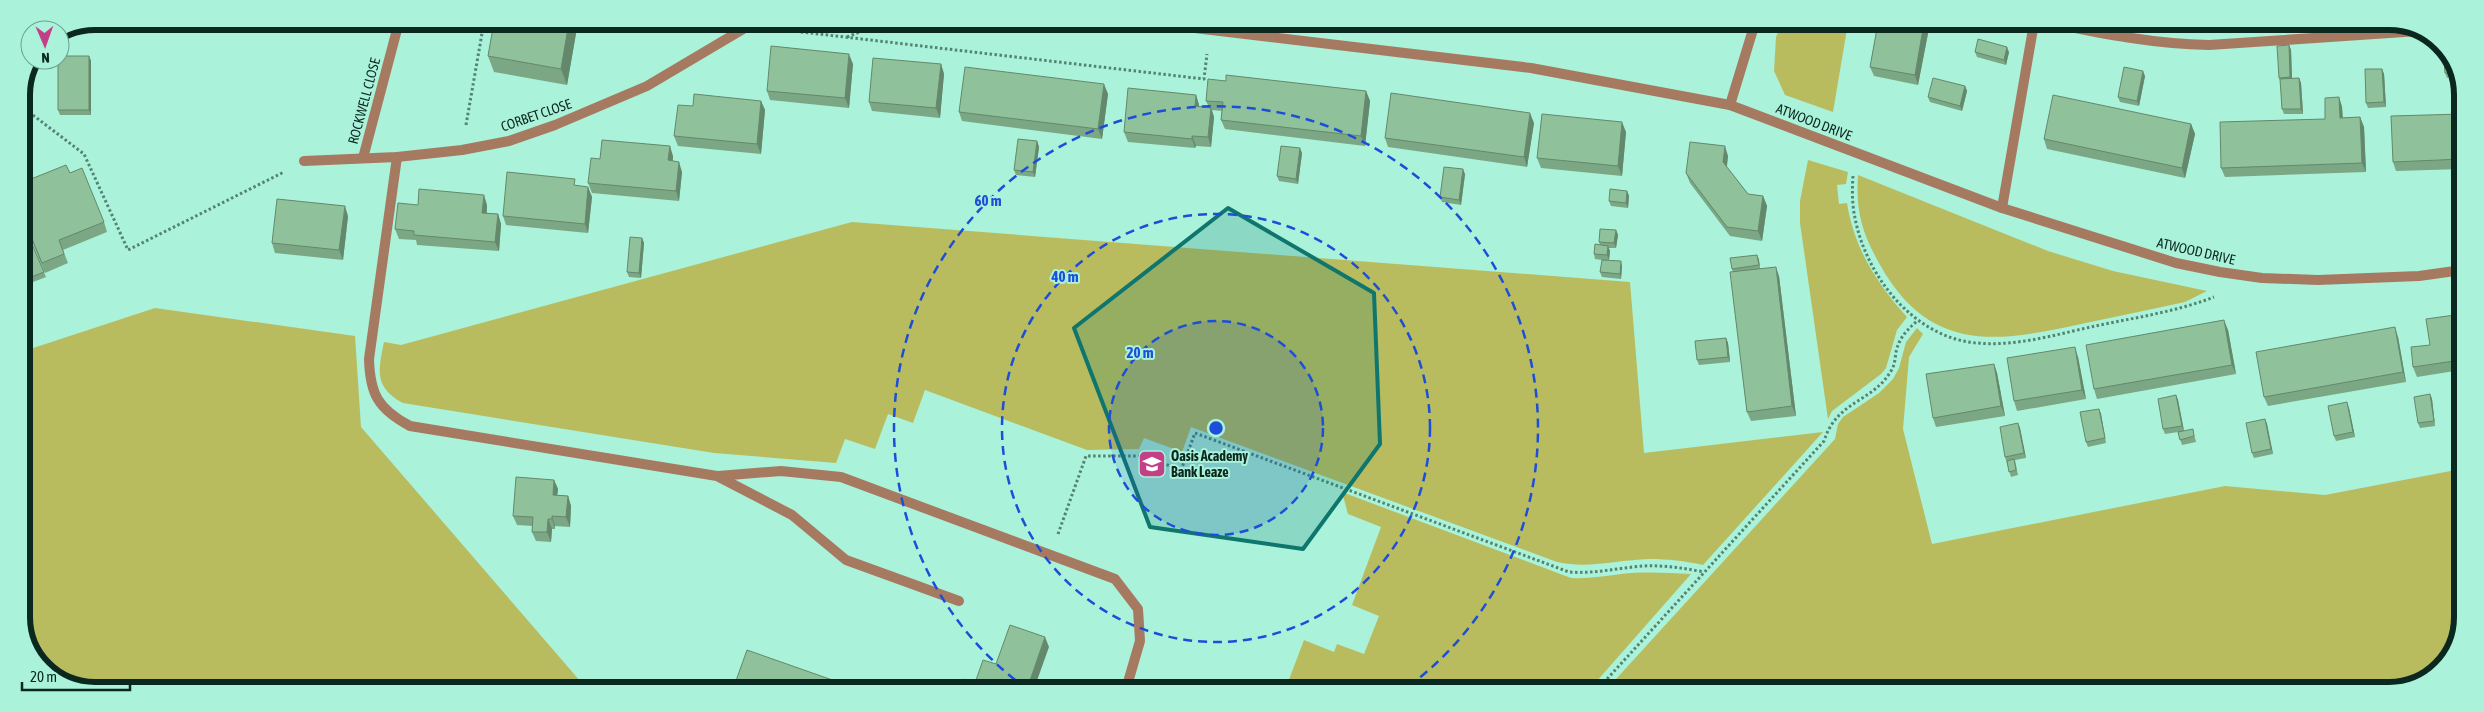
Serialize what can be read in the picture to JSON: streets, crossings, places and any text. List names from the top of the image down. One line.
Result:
{"streets":{"street":["ROCKWELL CLOSE","CORBET CLOSE","ATWOOD DRIVE"]},"crossings":[["ROCKWELL CLOSE","CORBET CLOSE"]],"places":{"school or university":["Oasis Academy Bank Leaze"]},"scale_bar":"20 m","north":"bottom","rings":["60 m","40 m","20 m"]}
